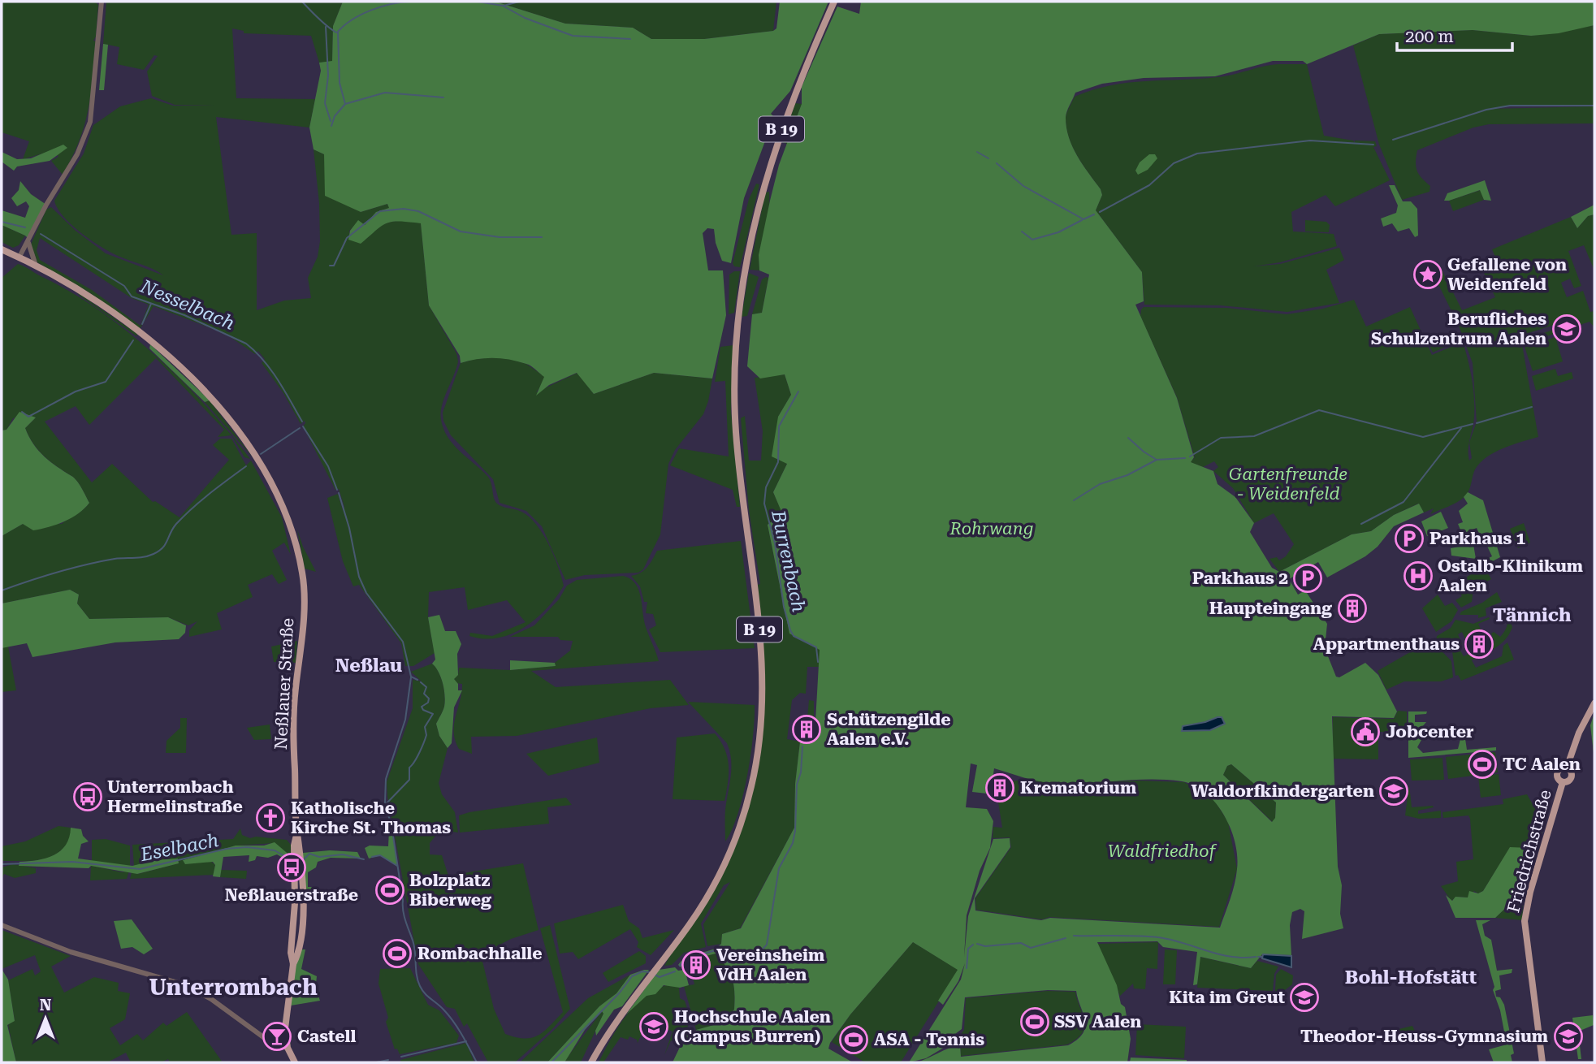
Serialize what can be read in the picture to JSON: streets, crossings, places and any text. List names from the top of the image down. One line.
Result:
{"streets":{"main road":["B 19","Neßlauer Straße","Friedrichstraße"]},"districts":["Tännich","Neßlau","Bohl-Hofstätt","Unterrombach"],"water":["Nesselbach","Burrenbach","Eselbach"],"parks":["Gartenfreunde - Weidenfeld","Rohrwang","Waldfriedhof"],"places":{"place":["Gefallene von Weidenfeld"],"school or university":["Berufliches Schulzentrum Aalen","Waldorfkindergarten","Kita im Greut","Hochschule Aalen (Campus Burren)","Theodor-Heuss-Gymnasium"],"parking":["Parkhaus 1","Parkhaus 2"],"hospital":["Ostalb-Klinikum Aalen"],"building":["Haupteingang","Appartmenthaus","Schützengilde Aalen e.V.","Krematorium","Vereinsheim VdH Aalen"],"public building":["Jobcenter"],"sports":["TC Aalen","Bolzplatz Biberweg","Rombachhalle","SSV Aalen","ASA - Tennis"],"bus stop":["Unterrombach Hermelinstraße","Neßlauerstraße"],"church":["Katholische Kirche St. Thomas"],"bar":["Castell"]},"scale_bar":"200 m","north":"top"}
